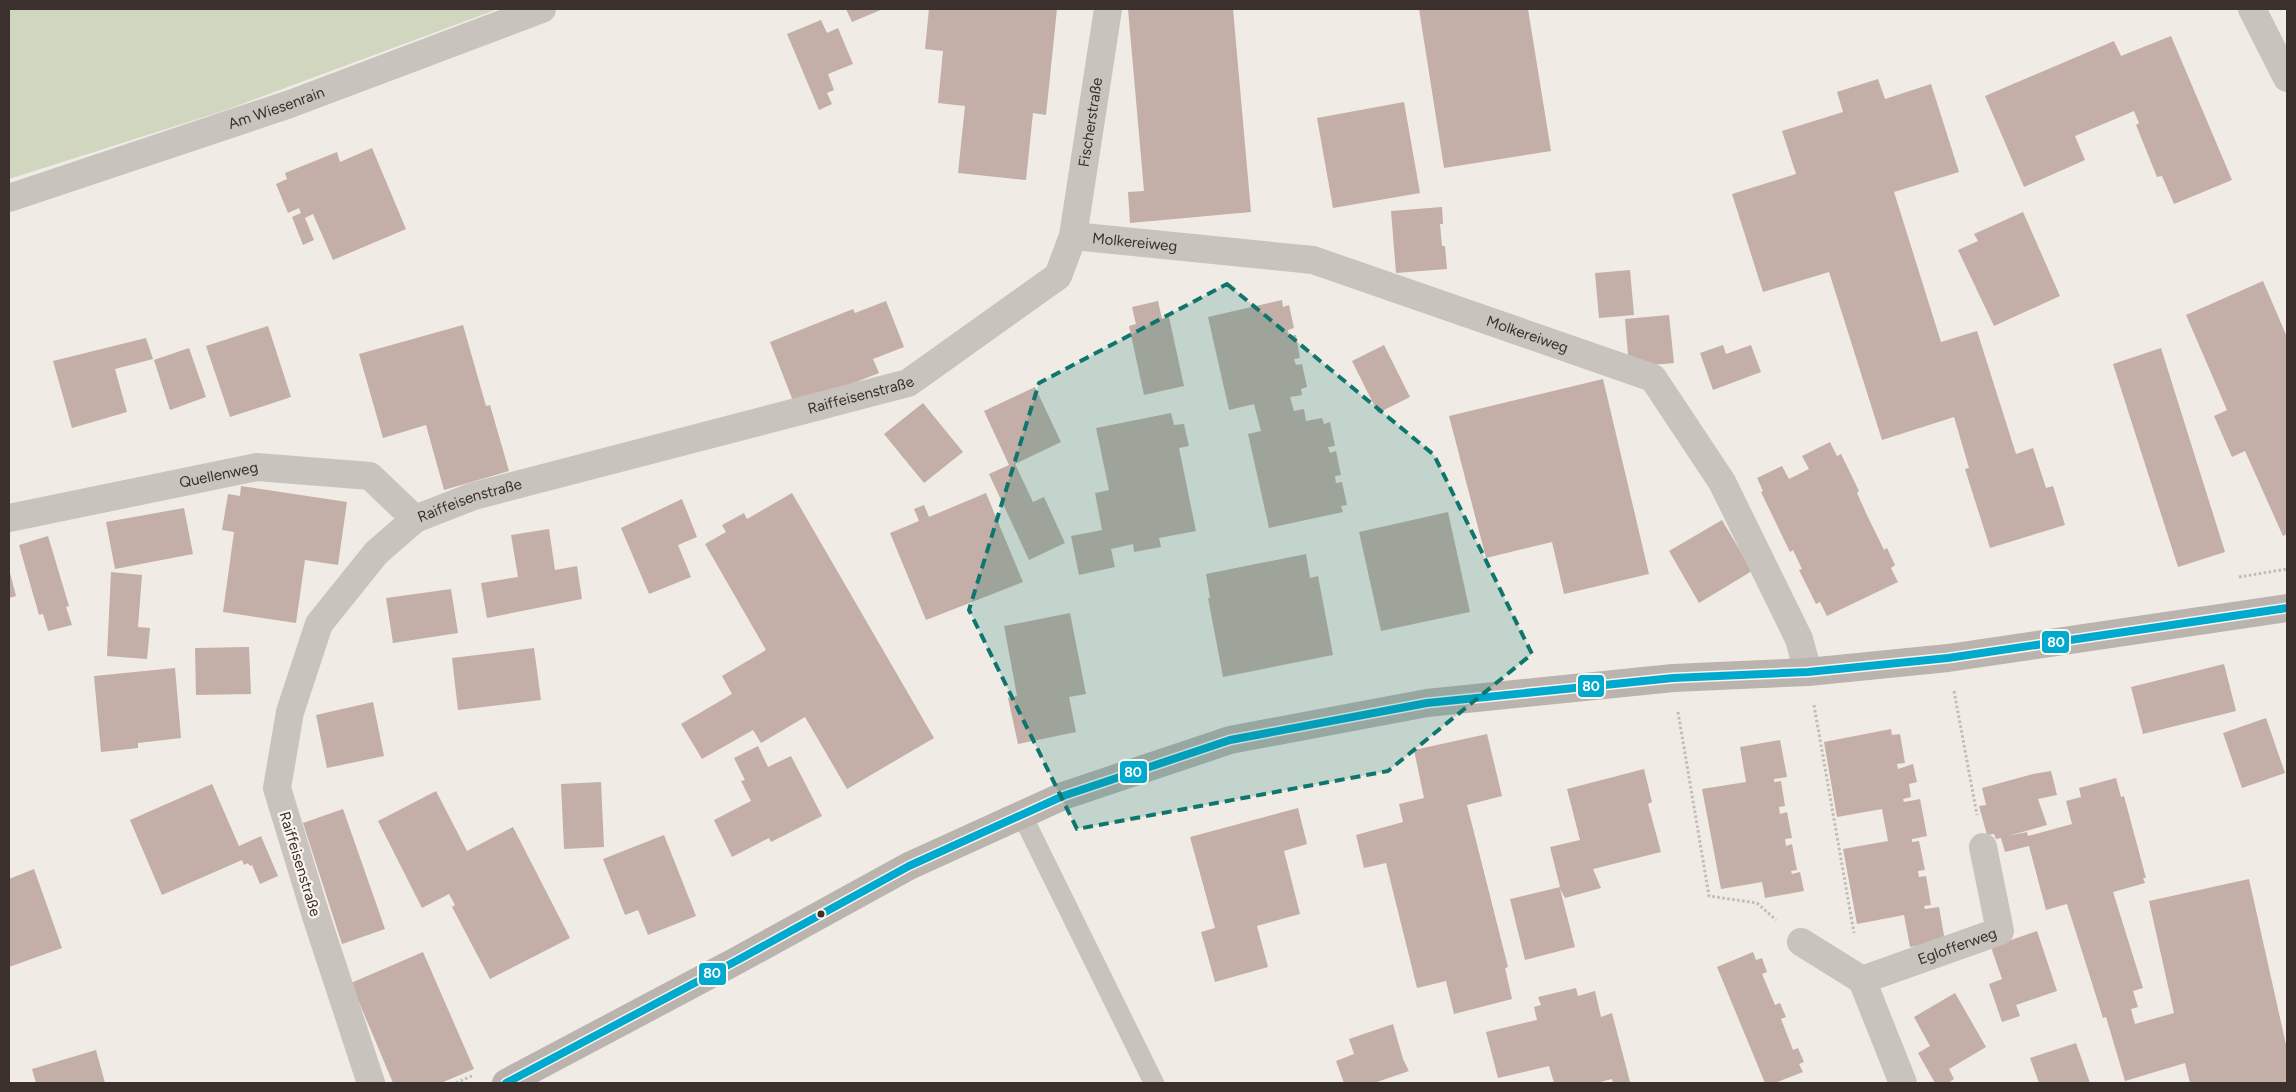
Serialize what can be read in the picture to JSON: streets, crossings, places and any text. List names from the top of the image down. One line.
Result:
{"streets":{"street":["Am Wiesenrain","Fischerstraße","Molkereiweg","Raiffeisenstraße","Quellenweg","Eglofferweg"]},"crossings":[["Fischerstraße","Molkereiweg"],["Fischerstraße","Raiffeisenstraße"],["Molkereiweg","Raiffeisenstraße"],["Raiffeisenstraße","Quellenweg"]],"lines":["transit line 80"]}
